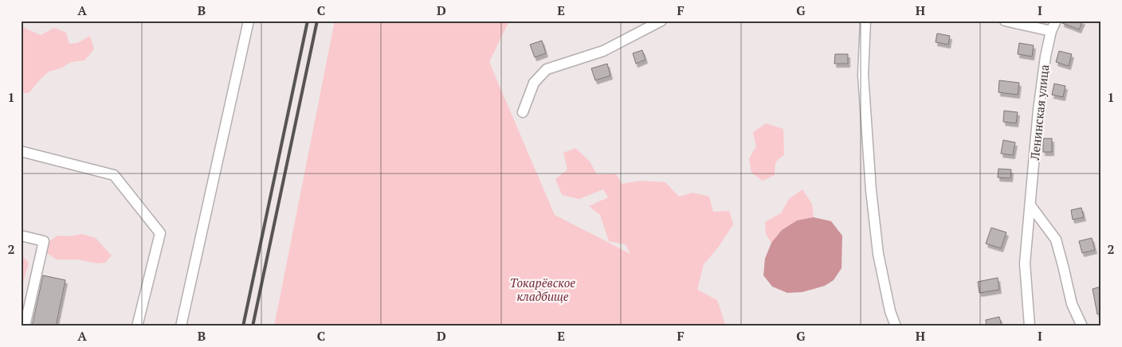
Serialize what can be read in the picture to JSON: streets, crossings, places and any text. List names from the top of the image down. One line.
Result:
{"streets":{"street":["Ленинская улица"]},"parks":["Токарёвское кладбище"],"grid":{"columns":["A","B","C","D","E","F","G","H","I"],"rows":["1","2"]}}
